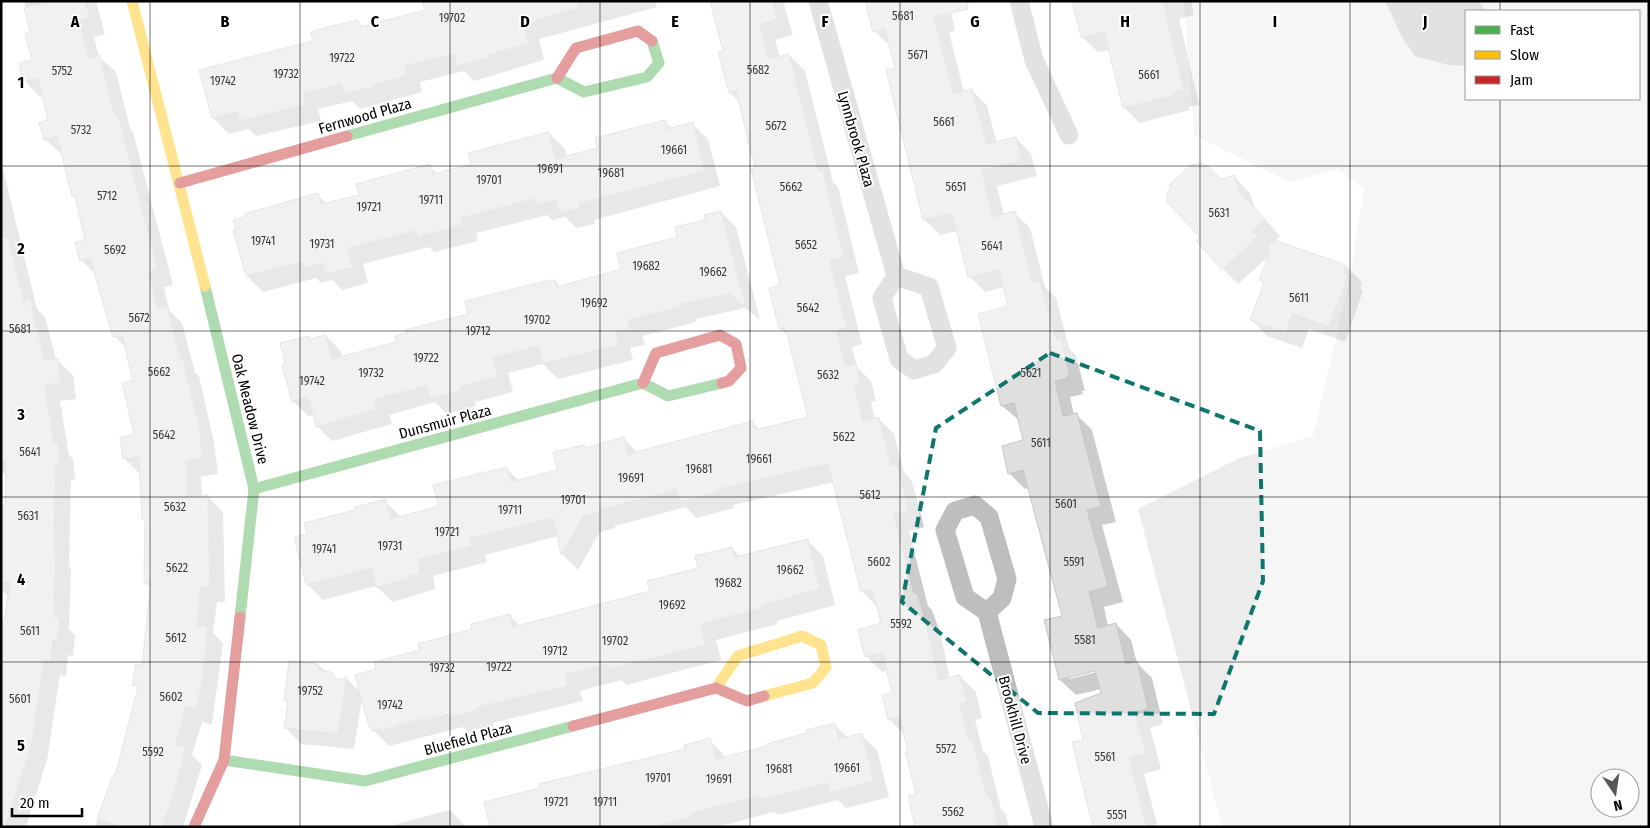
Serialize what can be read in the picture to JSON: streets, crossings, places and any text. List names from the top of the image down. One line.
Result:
{"streets":{"street":["Fernwood Plaza","Lynnbrook Plaza","Oak Meadow Drive","Dunsmuir Plaza","Brookhill Drive","Bluefield Plaza"]},"crossings":[["Fernwood Plaza","Oak Meadow Drive"],["Oak Meadow Drive","Dunsmuir Plaza"],["Oak Meadow Drive","Bluefield Plaza"]],"house_numbers":["5681","19702","5671","19722","5682","5752","19732","5661","19742","5661","5672","5732","19661","19691","19681","19701","5662","5651","5712","19711","19721","5631","19741","19731","5652","5641","5692","19682","19662","5611","19692","5642","5672","19702","5681","19712","19722","5662","19732","5621","5632","19742","5642","5622","5611","5641","19661","19681","19691","5612","19701","5601","5632","19711","5631","19721","19731","19741","5602","5591","5622","19662","19682","19692","5592","5611","5612","5581","19702","19712","19722","19732","19752","5602","5601","19742","5572","5592","5561","19661","19681","19701","19691","19721","19711","5562","5551"],"legend":["Fast","Slow","Jam"],"scale_bar":"20 m","north":"bottom","grid":{"columns":["A","B","C","D","E","F","G","H","I","J"],"rows":["1","2","3","4","5"]}}
